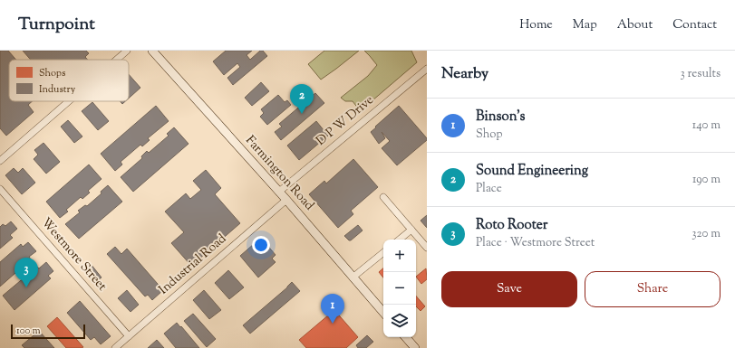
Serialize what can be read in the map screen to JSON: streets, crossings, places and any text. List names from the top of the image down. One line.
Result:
{"streets":{"main road":["Farmington Road"],"street":["D P W Drive","Westmore Street","Industrial Road"]},"crossings":[["D P W Drive","Farmington Road"],["Farmington Road","Industrial Road"],["Westmore Street","Industrial Road"]],"legend":["Shops","Industry"],"scale_bar":"100 m","page":{"header":"Turnpoint","nav":["Home","Map","About","Contact"],"heading":["Nearby","3 results"],"pins":["2","3","1"],"list":[{"mark":"1","name":"Binson's","note":"Shop","value":"140 m"},{"mark":"2","name":"Sound Engineering","note":"Place","value":"190 m"},{"mark":"3","name":"Roto Rooter","note":"Place · Westmore Street","value":"320 m"}],"map_buttons":["+","−"],"buttons":["Save","Share"],"scale":"100 m"}}
